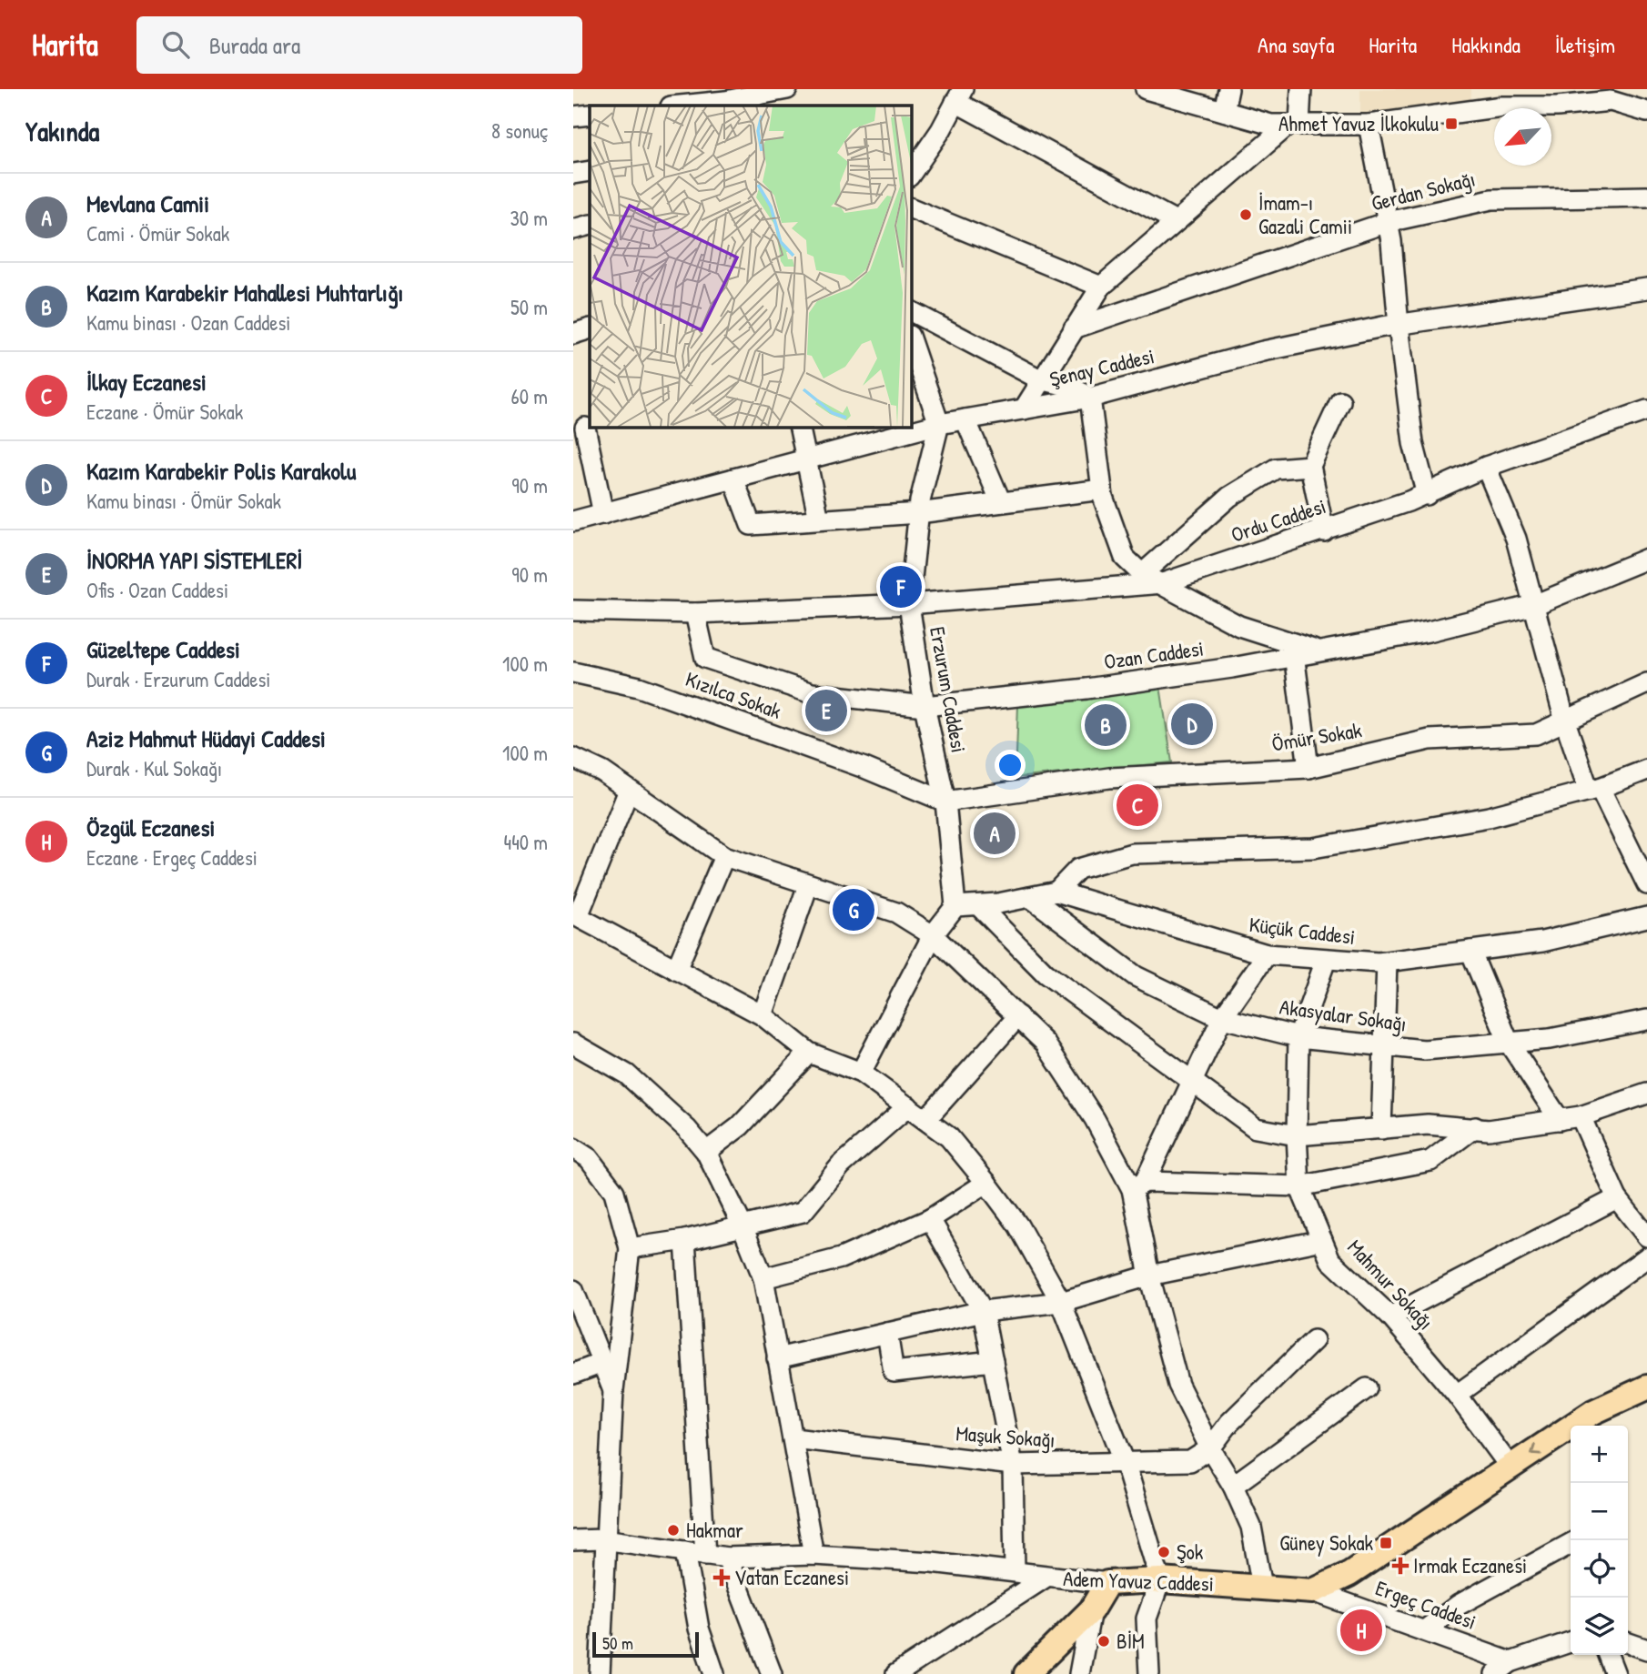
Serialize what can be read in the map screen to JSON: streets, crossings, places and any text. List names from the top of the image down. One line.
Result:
{"streets":{"main road":["Adem Yavuz Caddesi"],"street":["Gerdan Sokağı","Şenay Caddesi","Ordu Caddesi","Ozan Caddesi","Erzurum Caddesi","Kızılca Sokak","Ömür Sokak","Küçük Caddesi","Akasyalar Sokağı","Mahmur Sokağı","Maşuk Sokağı","Ergeç Caddesi"]},"crossings":[["Şenay Caddesi","Erzurum Caddesi"],["Ordu Caddesi","Ozan Caddesi"],["Ordu Caddesi","Erzurum Caddesi"],["Ozan Caddesi","Erzurum Caddesi"],["Erzurum Caddesi","Kızılca Sokak"],["Erzurum Caddesi","Ömür Sokak"],["Erzurum Caddesi","Küçük Caddesi"],["Kızılca Sokak","Ömür Sokak"],["Küçük Caddesi","Akasyalar Sokağı"],["Küçük Caddesi","Mahmur Sokağı"],["Akasyalar Sokağı","Mahmur Sokağı"],["Adem Yavuz Caddesi","Ergeç Caddesi"]],"places":{"transit":["Ahmet Yavuz İlkokulu","Güney Sokak"],"other":["İmam-ı Gazali Camii","Hakmar","Şok","BİM"],"health":["Irmak Eczanesi","Vatan Eczanesi"]},"scale_bar":"50 m","north":"bottom left","page":{"header":"Harita","search":"Burada ara","nav":["Ana sayfa","Harita","Hakkında","İletişim"],"heading":["Yakında","8 sonuç"],"list":[{"mark":"A","name":"Mevlana Camii","note":"Cami · Ömür Sokak","value":"30 m"},{"mark":"B","name":"Kazım Karabekir Mahallesi Muhtarlığı","note":"Kamu binası · Ozan Caddesi","value":"50 m"},{"mark":"C","name":"İlkay Eczanesi","note":"Eczane · Ömür Sokak","value":"60 m"},{"mark":"D","name":"Kazım Karabekir Polis Karakolu","note":"Kamu binası · Ömür Sokak","value":"90 m"},{"mark":"E","name":"İNORMA YAPI SİSTEMLERİ","note":"Ofis · Ozan Caddesi","value":"90 m"},{"mark":"F","name":"Güzeltepe Caddesi","note":"Durak · Erzurum Caddesi","value":"100 m"},{"mark":"G","name":"Aziz Mahmut Hüdayi Caddesi","note":"Durak · Kul Sokağı","value":"100 m"},{"mark":"H","name":"Özgül Eczanesi","note":"Eczane · Ergeç Caddesi","value":"440 m"}],"pins":["F","E","D","B","C","A","G","H"],"map_buttons":["+","−"],"scale":"50 m"}}
